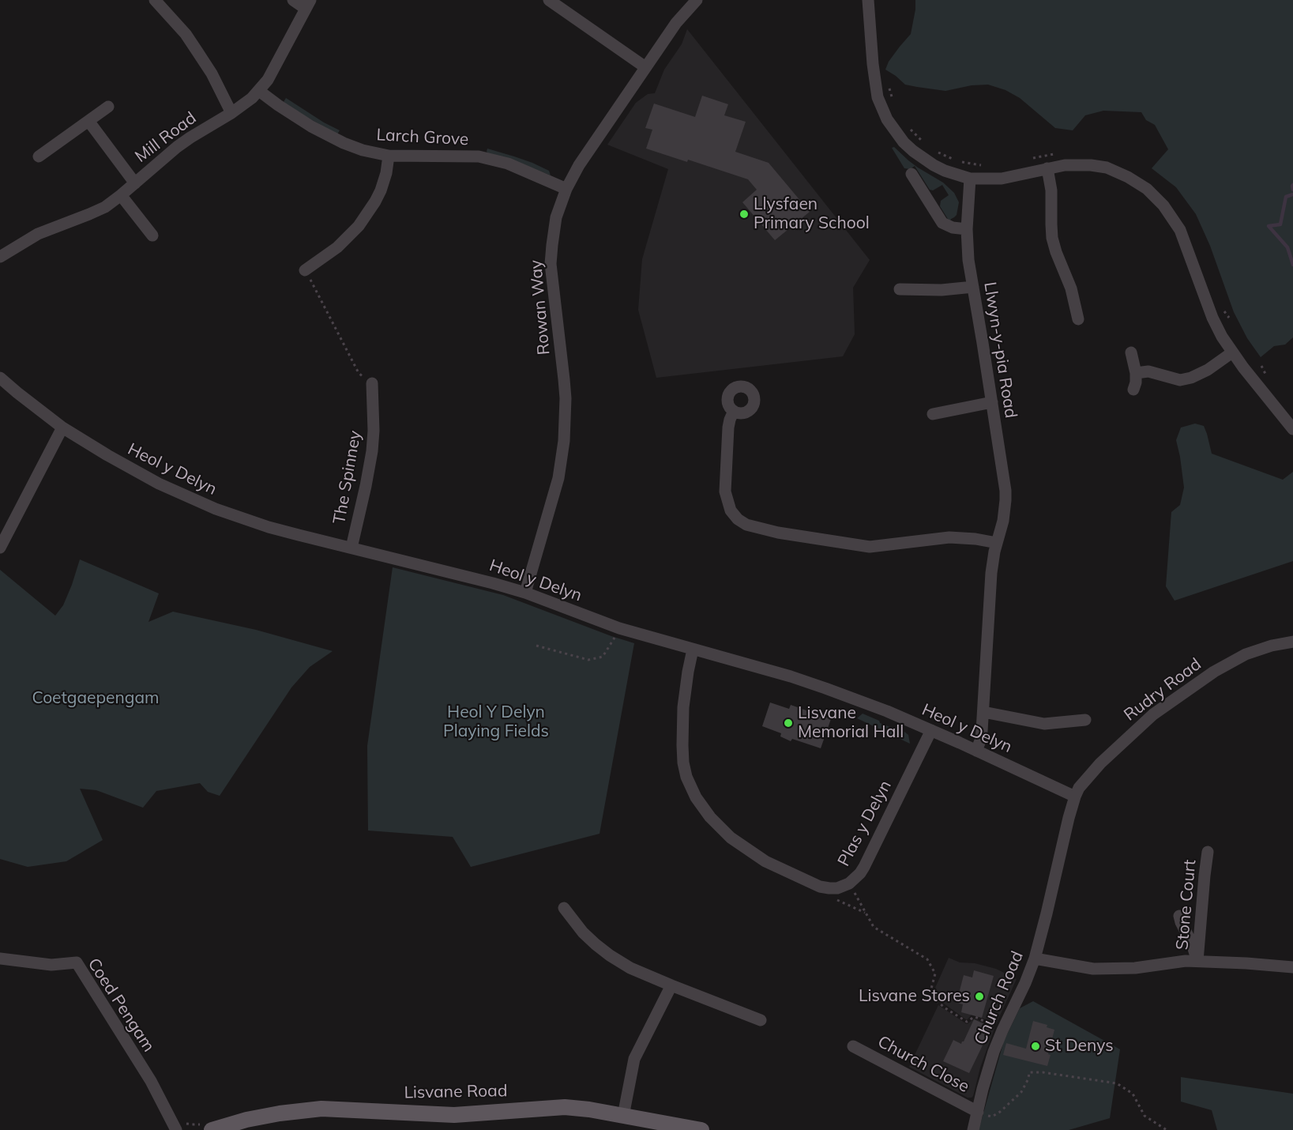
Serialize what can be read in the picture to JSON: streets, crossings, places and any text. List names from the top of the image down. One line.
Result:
{"streets":{"main road":["Lisvane Road"],"street":["Mill Road","Larch Grove","Rowan Way","Llwyn-y-pia Road","Heol y Delyn","The Spinney","Rudry Road","Plas y Delyn","Stone Court","Church Road","Coed Pengam","Church Close"]},"crossings":[["Mill Road","Larch Grove"],["Larch Grove","Rowan Way"],["Rowan Way","Heol y Delyn"],["Llwyn-y-pia Road","Heol y Delyn"],["Heol y Delyn","The Spinney"],["Heol y Delyn","Rudry Road"],["Heol y Delyn","Plas y Delyn"],["Heol y Delyn","Church Road"],["Rudry Road","Church Road"],["Church Road","Church Close"]],"parks":["Coetgaepengam","Heol Y Delyn Playing Fields"],"places":["Llysfaen Primary School","Lisvane Memorial Hall","Lisvane Stores","St Denys"]}
